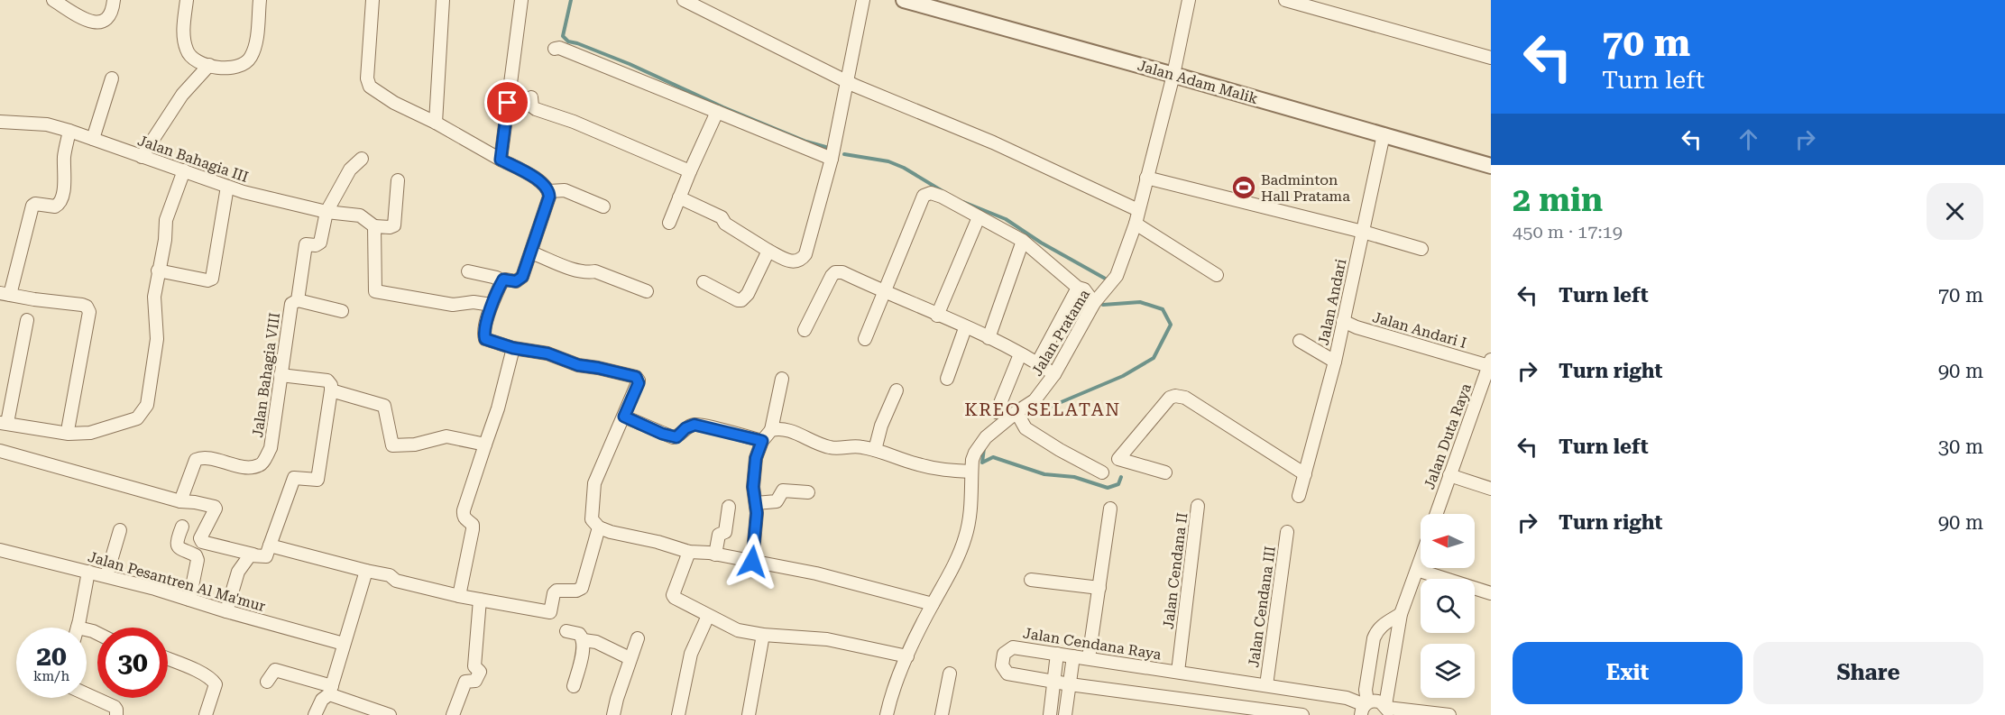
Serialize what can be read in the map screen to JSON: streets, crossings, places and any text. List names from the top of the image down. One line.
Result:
{"streets":{"street":["Jalan Adam Malik","Jalan Bahagia III","Jalan Andari","Jalan Andari I","Jalan Pratama","Jalan Bahagia VIII","Jalan Duta Raya","Jalan Cendana II","Jalan Pesantren Al Ma'mur","Jalan Cendana III","Jalan Cendana Raya"]},"crossings":[["Jalan Adam Malik","Jalan Andari"],["Jalan Adam Malik","Jalan Pratama"],["Jalan Bahagia III","Jalan Bahagia VIII"],["Jalan Andari","Jalan Andari I"],["Jalan Andari I","Jalan Duta Raya"],["Jalan Cendana II","Jalan Cendana Raya"],["Jalan Cendana III","Jalan Cendana Raya"]],"districts":["KREO SELATAN"],"places":{"sports":["Badminton Hall Pratama"]},"north":"left","page":{"turn":["70 m","Turn left"],"heading":["2 min","450 m · 17:19"],"list":[{"name":"Turn left","value":"70 m"},{"name":"Turn right","value":"90 m"},{"name":"Turn left","value":"30 m"},{"name":"Turn right","value":"90 m"}],"speed":"20 km/h","limit":"30","buttons":["Exit","Share"]}}
